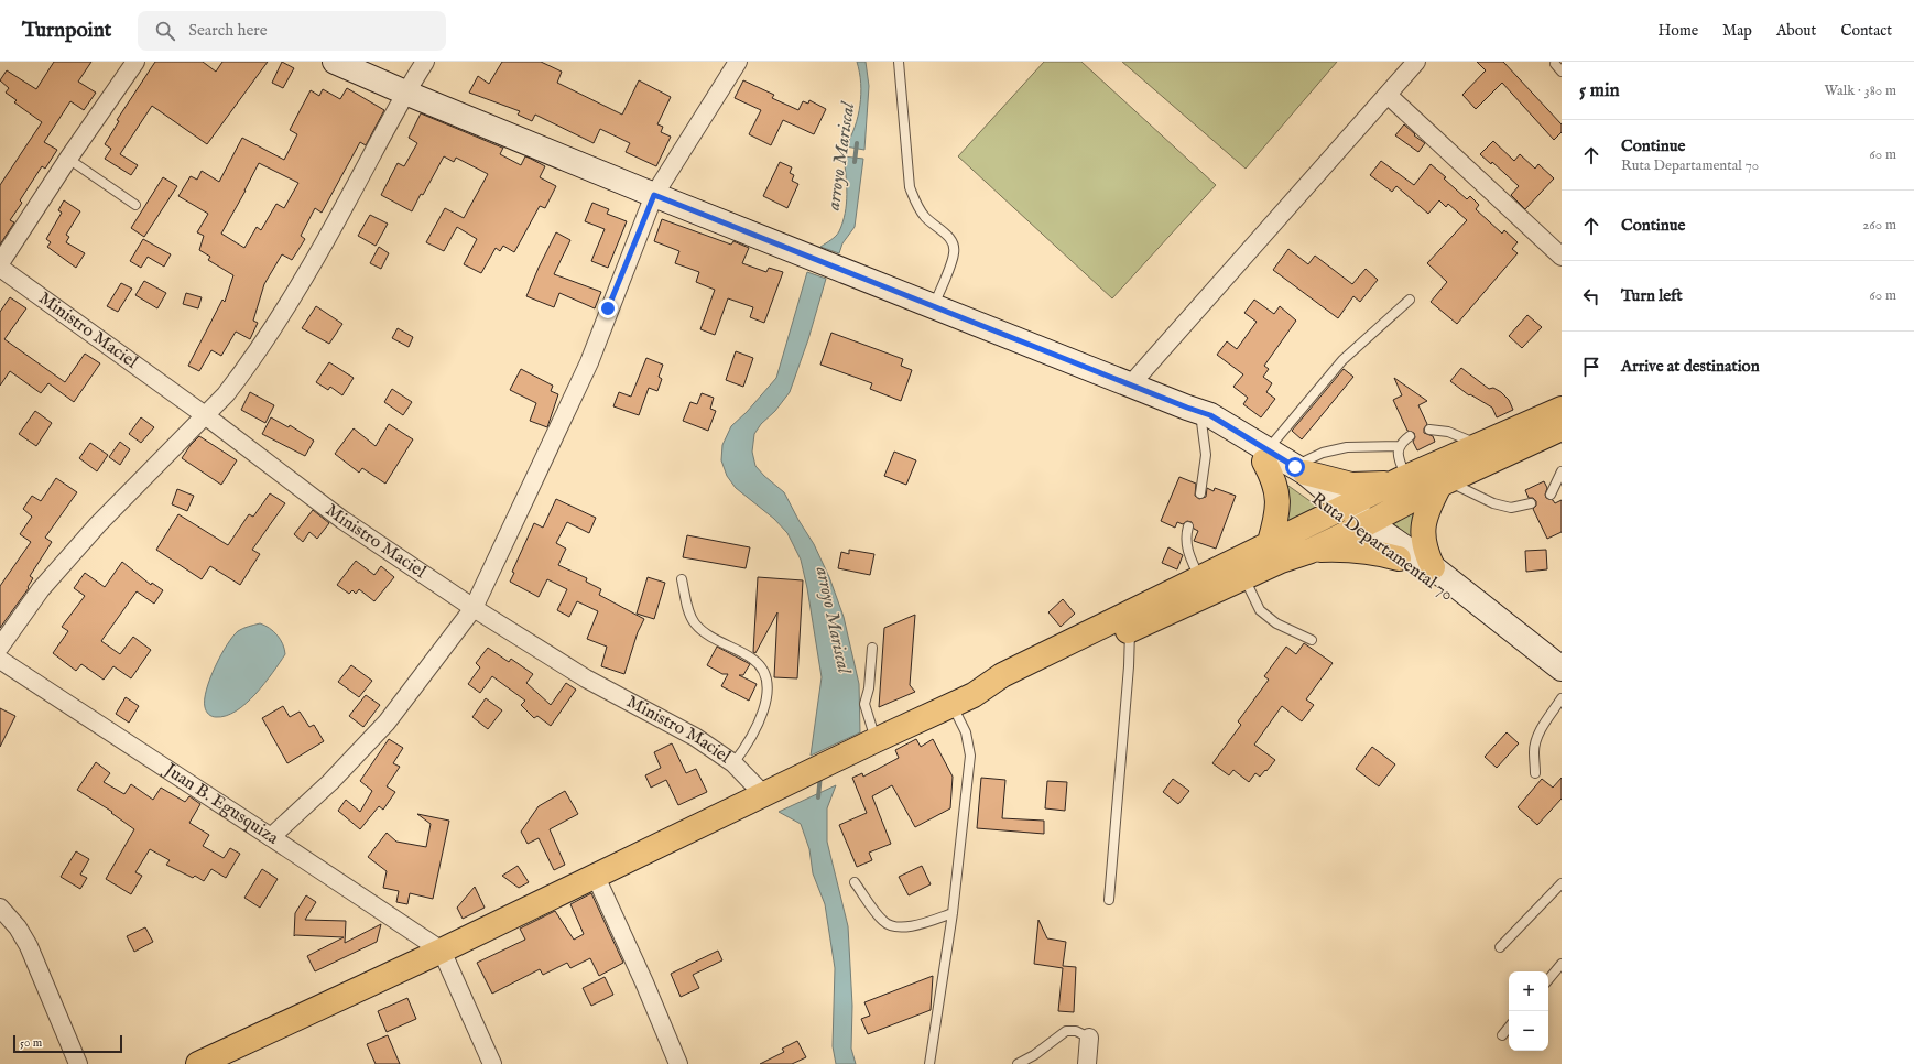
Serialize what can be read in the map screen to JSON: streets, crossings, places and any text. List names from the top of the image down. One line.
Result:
{"streets":{"main road":["Ruta Departamental 70"],"street":["Ministro Maciel","Juan B. Egusquiza"]},"water":["arroyo Mariscal"],"scale_bar":"50 m","page":{"header":"Turnpoint","search":"Search here","nav":["Home","Map","About","Contact"],"heading":["5 min","Walk · 380 m"],"list":[["Continue","Ruta Departamental 70","60 m"],["Continue","260 m"],["Turn left","60 m"],"Arrive at destination"],"map_buttons":["+","−"],"scale":"50 m"}}
